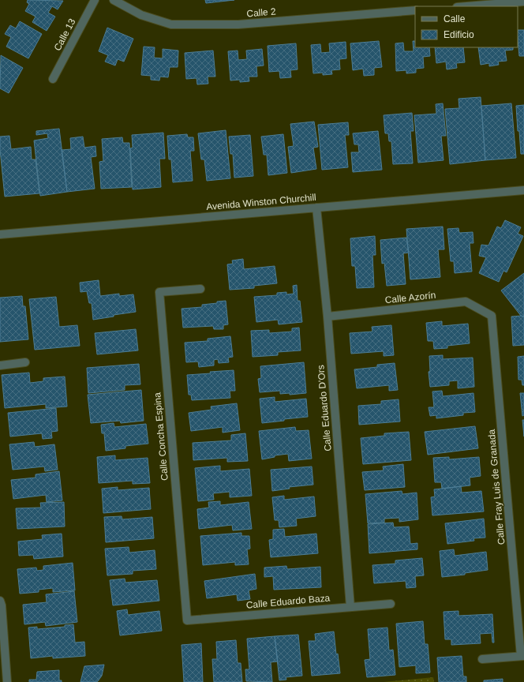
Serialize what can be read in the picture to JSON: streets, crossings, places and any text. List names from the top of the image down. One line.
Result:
{"streets":{"street":["Calle 2","Calle 13","Avenida Winston Churchill","Calle Azorín","Calle Eduardo D'Ors","Calle Concha Espina","Calle Fray Luis de Granada","Calle Eduardo Baza"]},"crossings":[["Avenida Winston Churchill","Calle Eduardo D'Ors"],["Calle Azorín","Calle Eduardo D'Ors"],["Calle Azorín","Calle Fray Luis de Granada"],["Calle Eduardo D'Ors","Calle Eduardo Baza"],["Calle Concha Espina","Calle Eduardo Baza"]],"legend":["Calle","Edificio"]}
